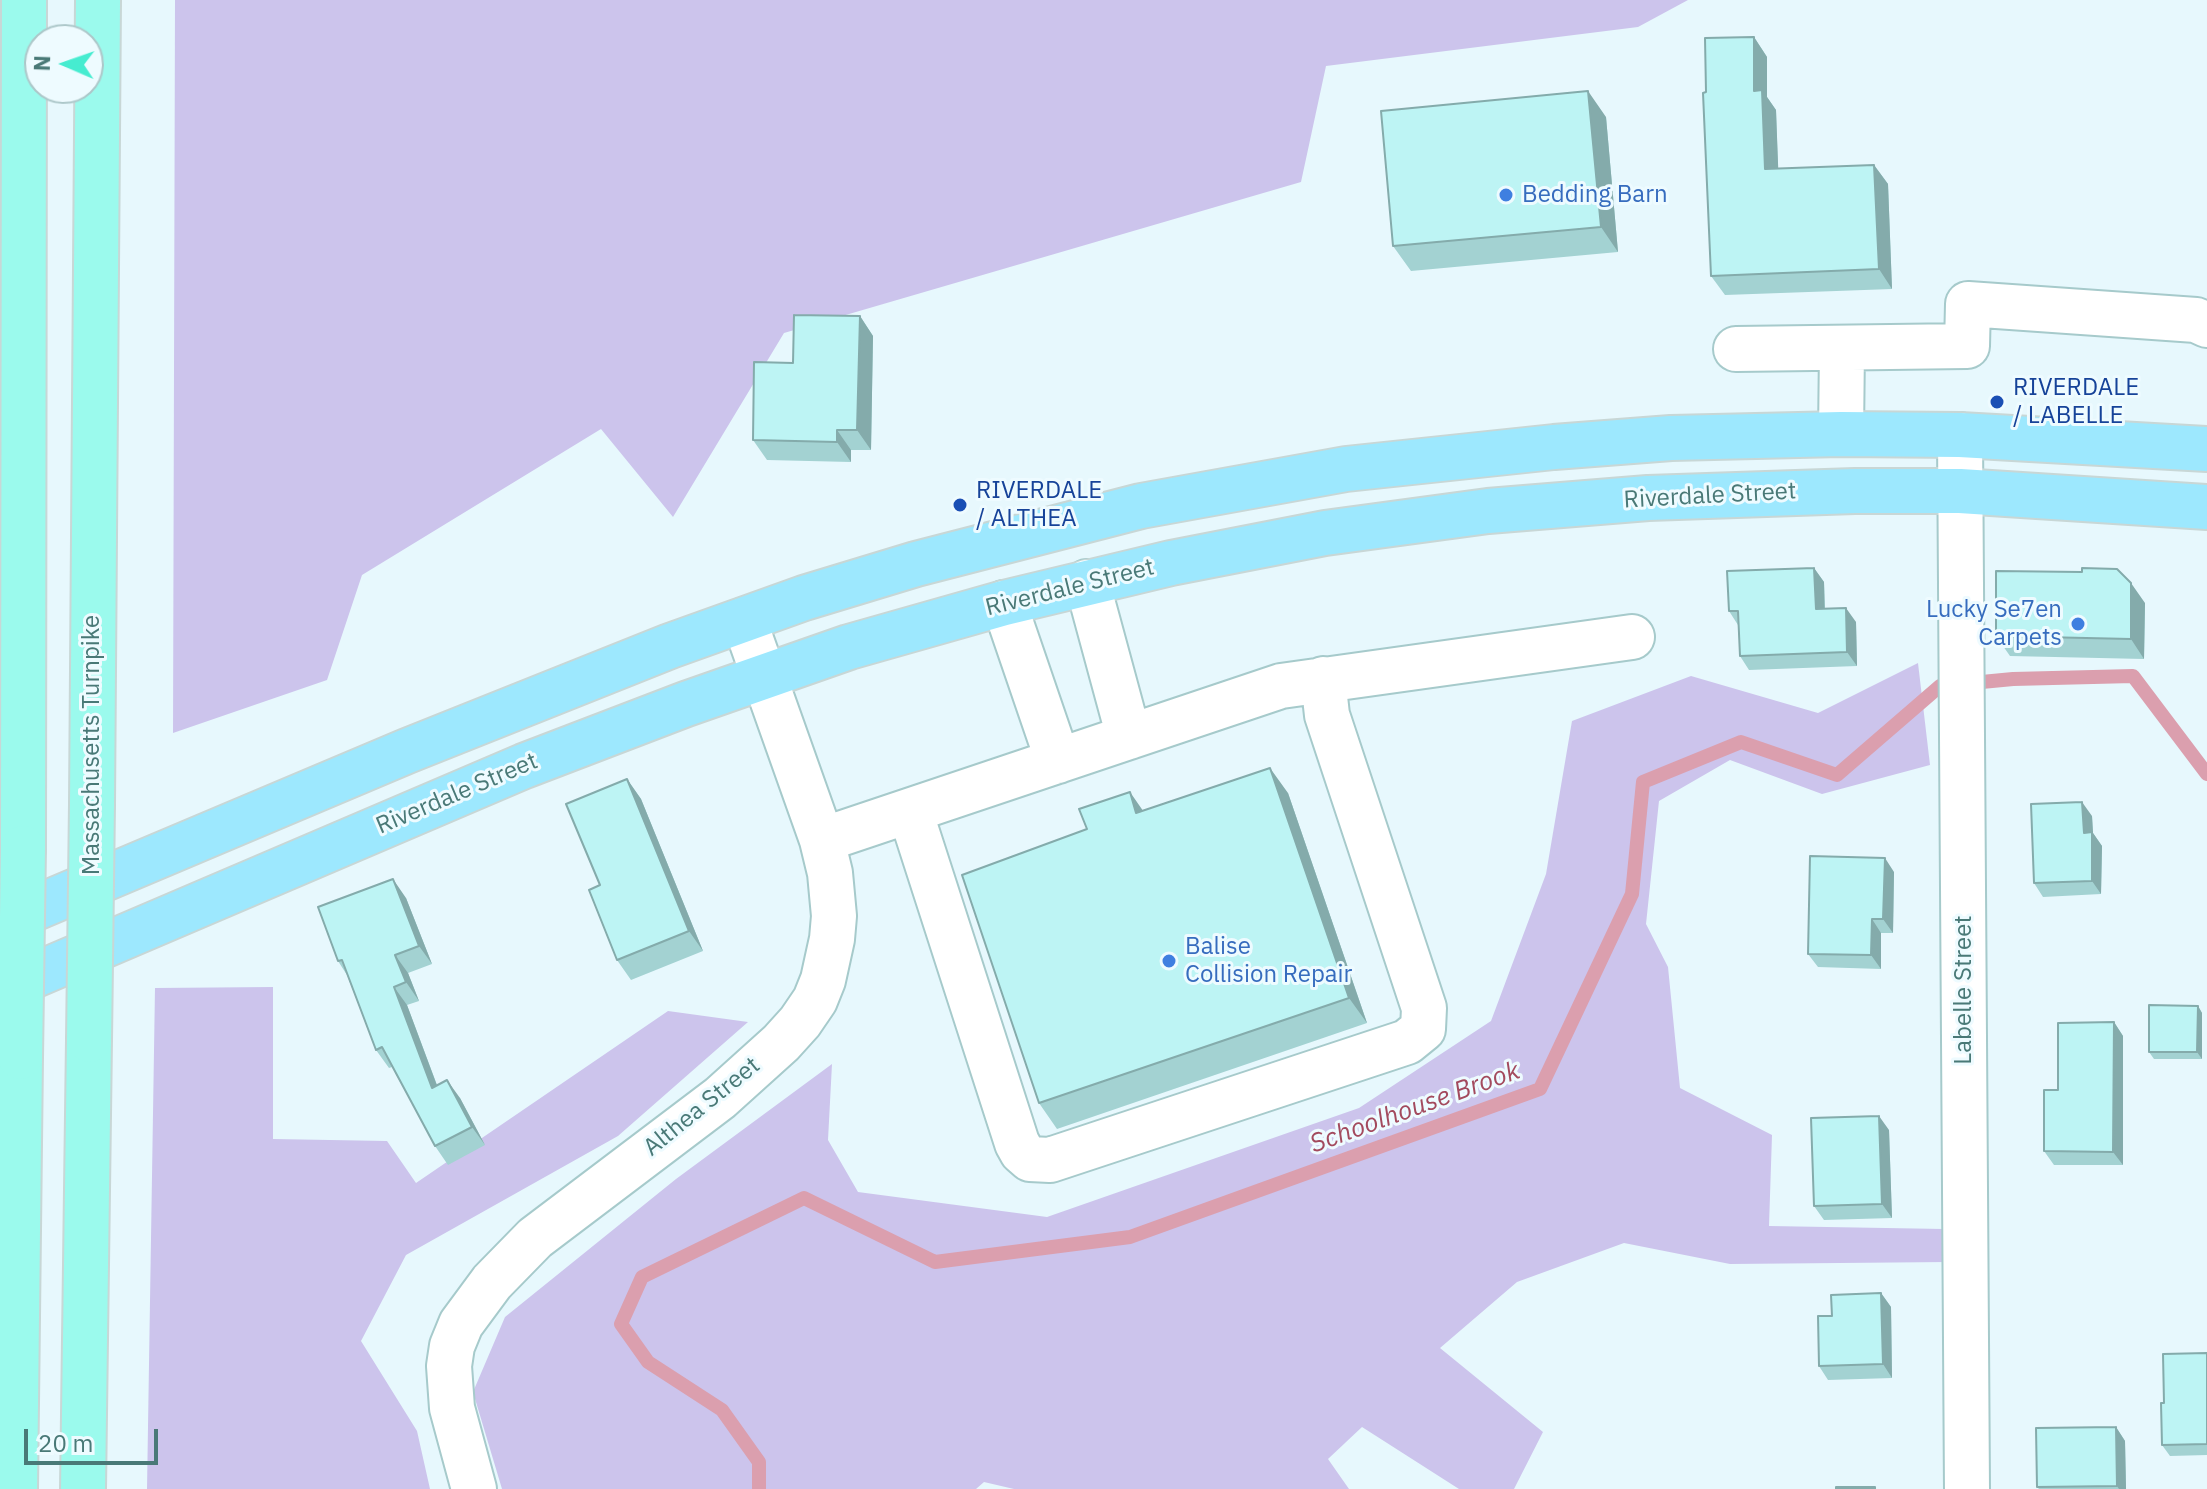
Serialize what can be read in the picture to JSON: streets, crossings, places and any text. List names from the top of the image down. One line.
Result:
{"streets":{"highway":["Massachusetts Turnpike"],"main road":["Riverdale Street"],"street":["Labelle Street","Althea Street"]},"crossings":[["Riverdale Street","Labelle Street"],["Riverdale Street","Althea Street"]],"water":["Schoolhouse Brook"],"places":["Bedding Barn","RIVERDALE / LABELLE","RIVERDALE / ALTHEA","Lucky Se7en Carpets","Balise Collision Repair"],"scale_bar":"20 m","north":"left"}
